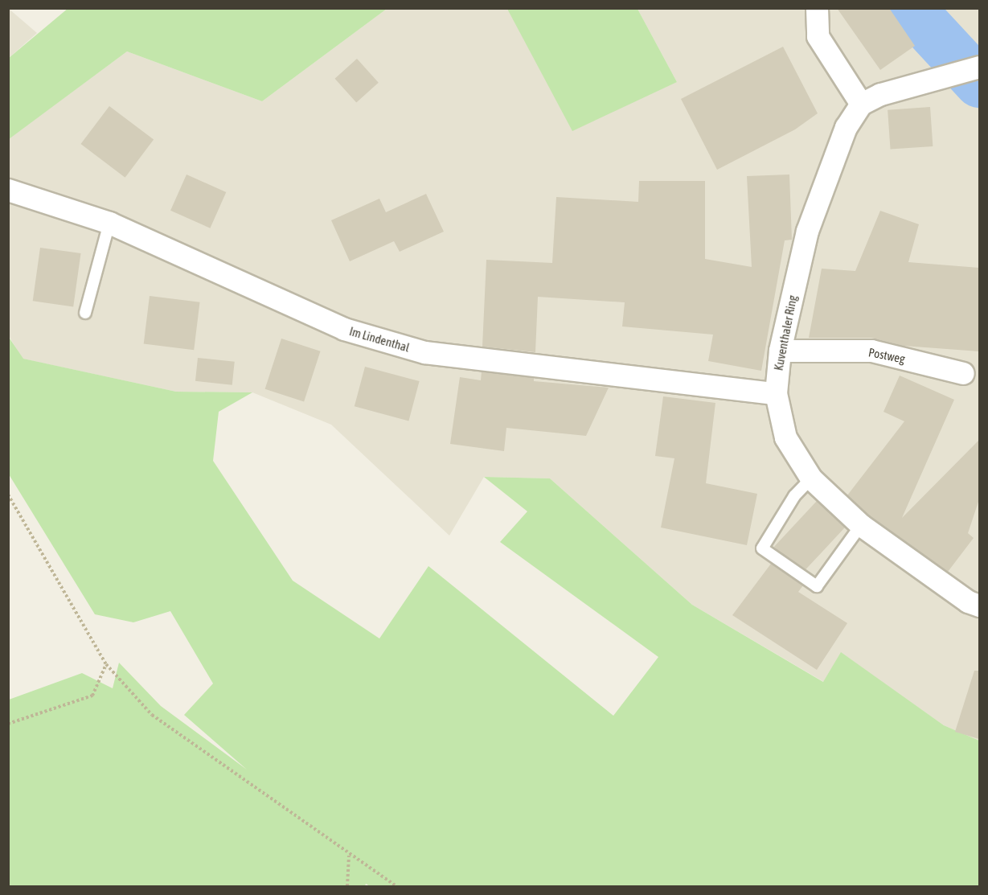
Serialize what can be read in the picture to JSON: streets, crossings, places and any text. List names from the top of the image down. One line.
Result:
{"streets":{"street":["Kuventhaler Ring","Im Lindenthal","Postweg"]},"crossings":[["Kuventhaler Ring","Im Lindenthal"],["Kuventhaler Ring","Postweg"]]}
